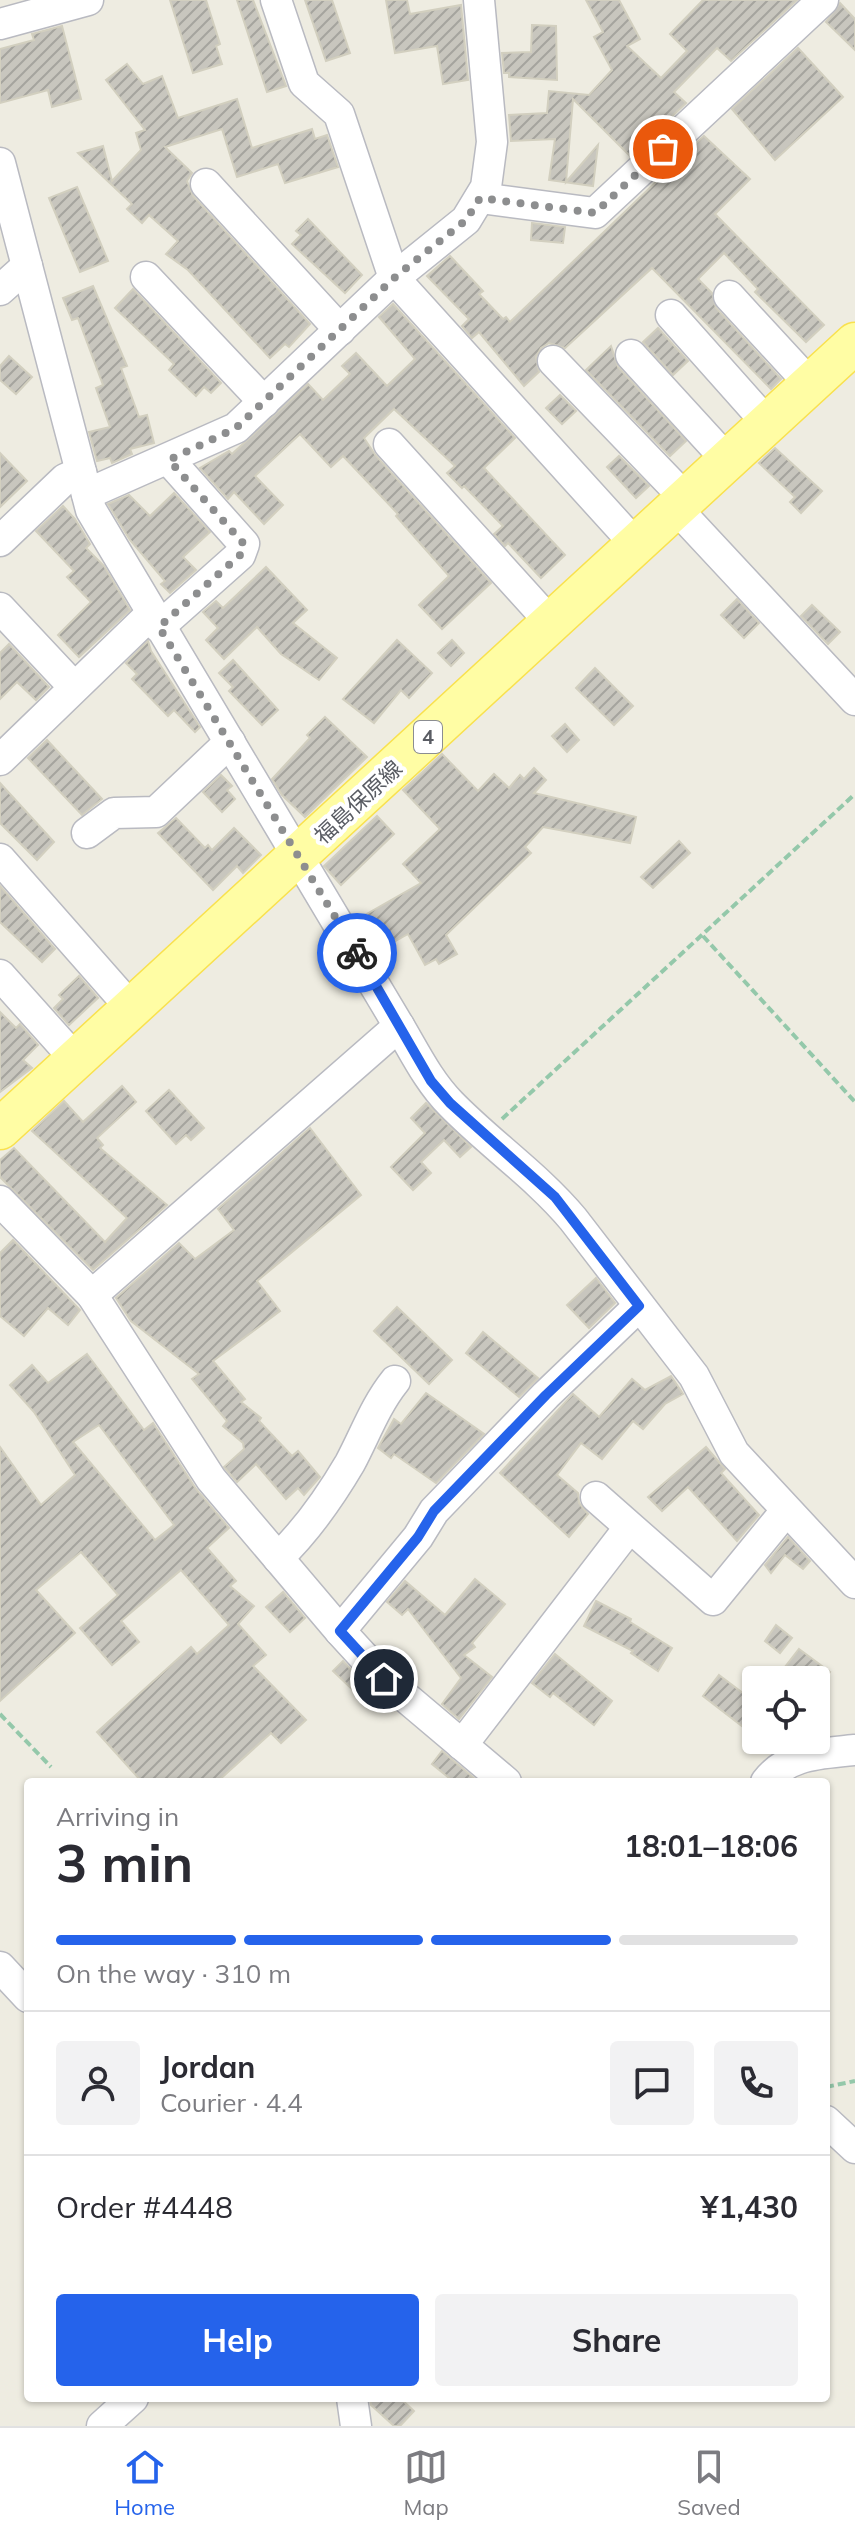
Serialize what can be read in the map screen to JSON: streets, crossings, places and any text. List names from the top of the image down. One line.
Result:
{"streets":{"main road":["4","福島保原線"]},"page":{"heading":["3 min","Arriving in","18:01–18:06"],"panel":["Jordan","Courier · 4.4","Order #4448","¥1,430"],"bar":"On the way · 310 m","buttons":["Help","Share"],"tabs":["Home","Map","Saved"]}}
